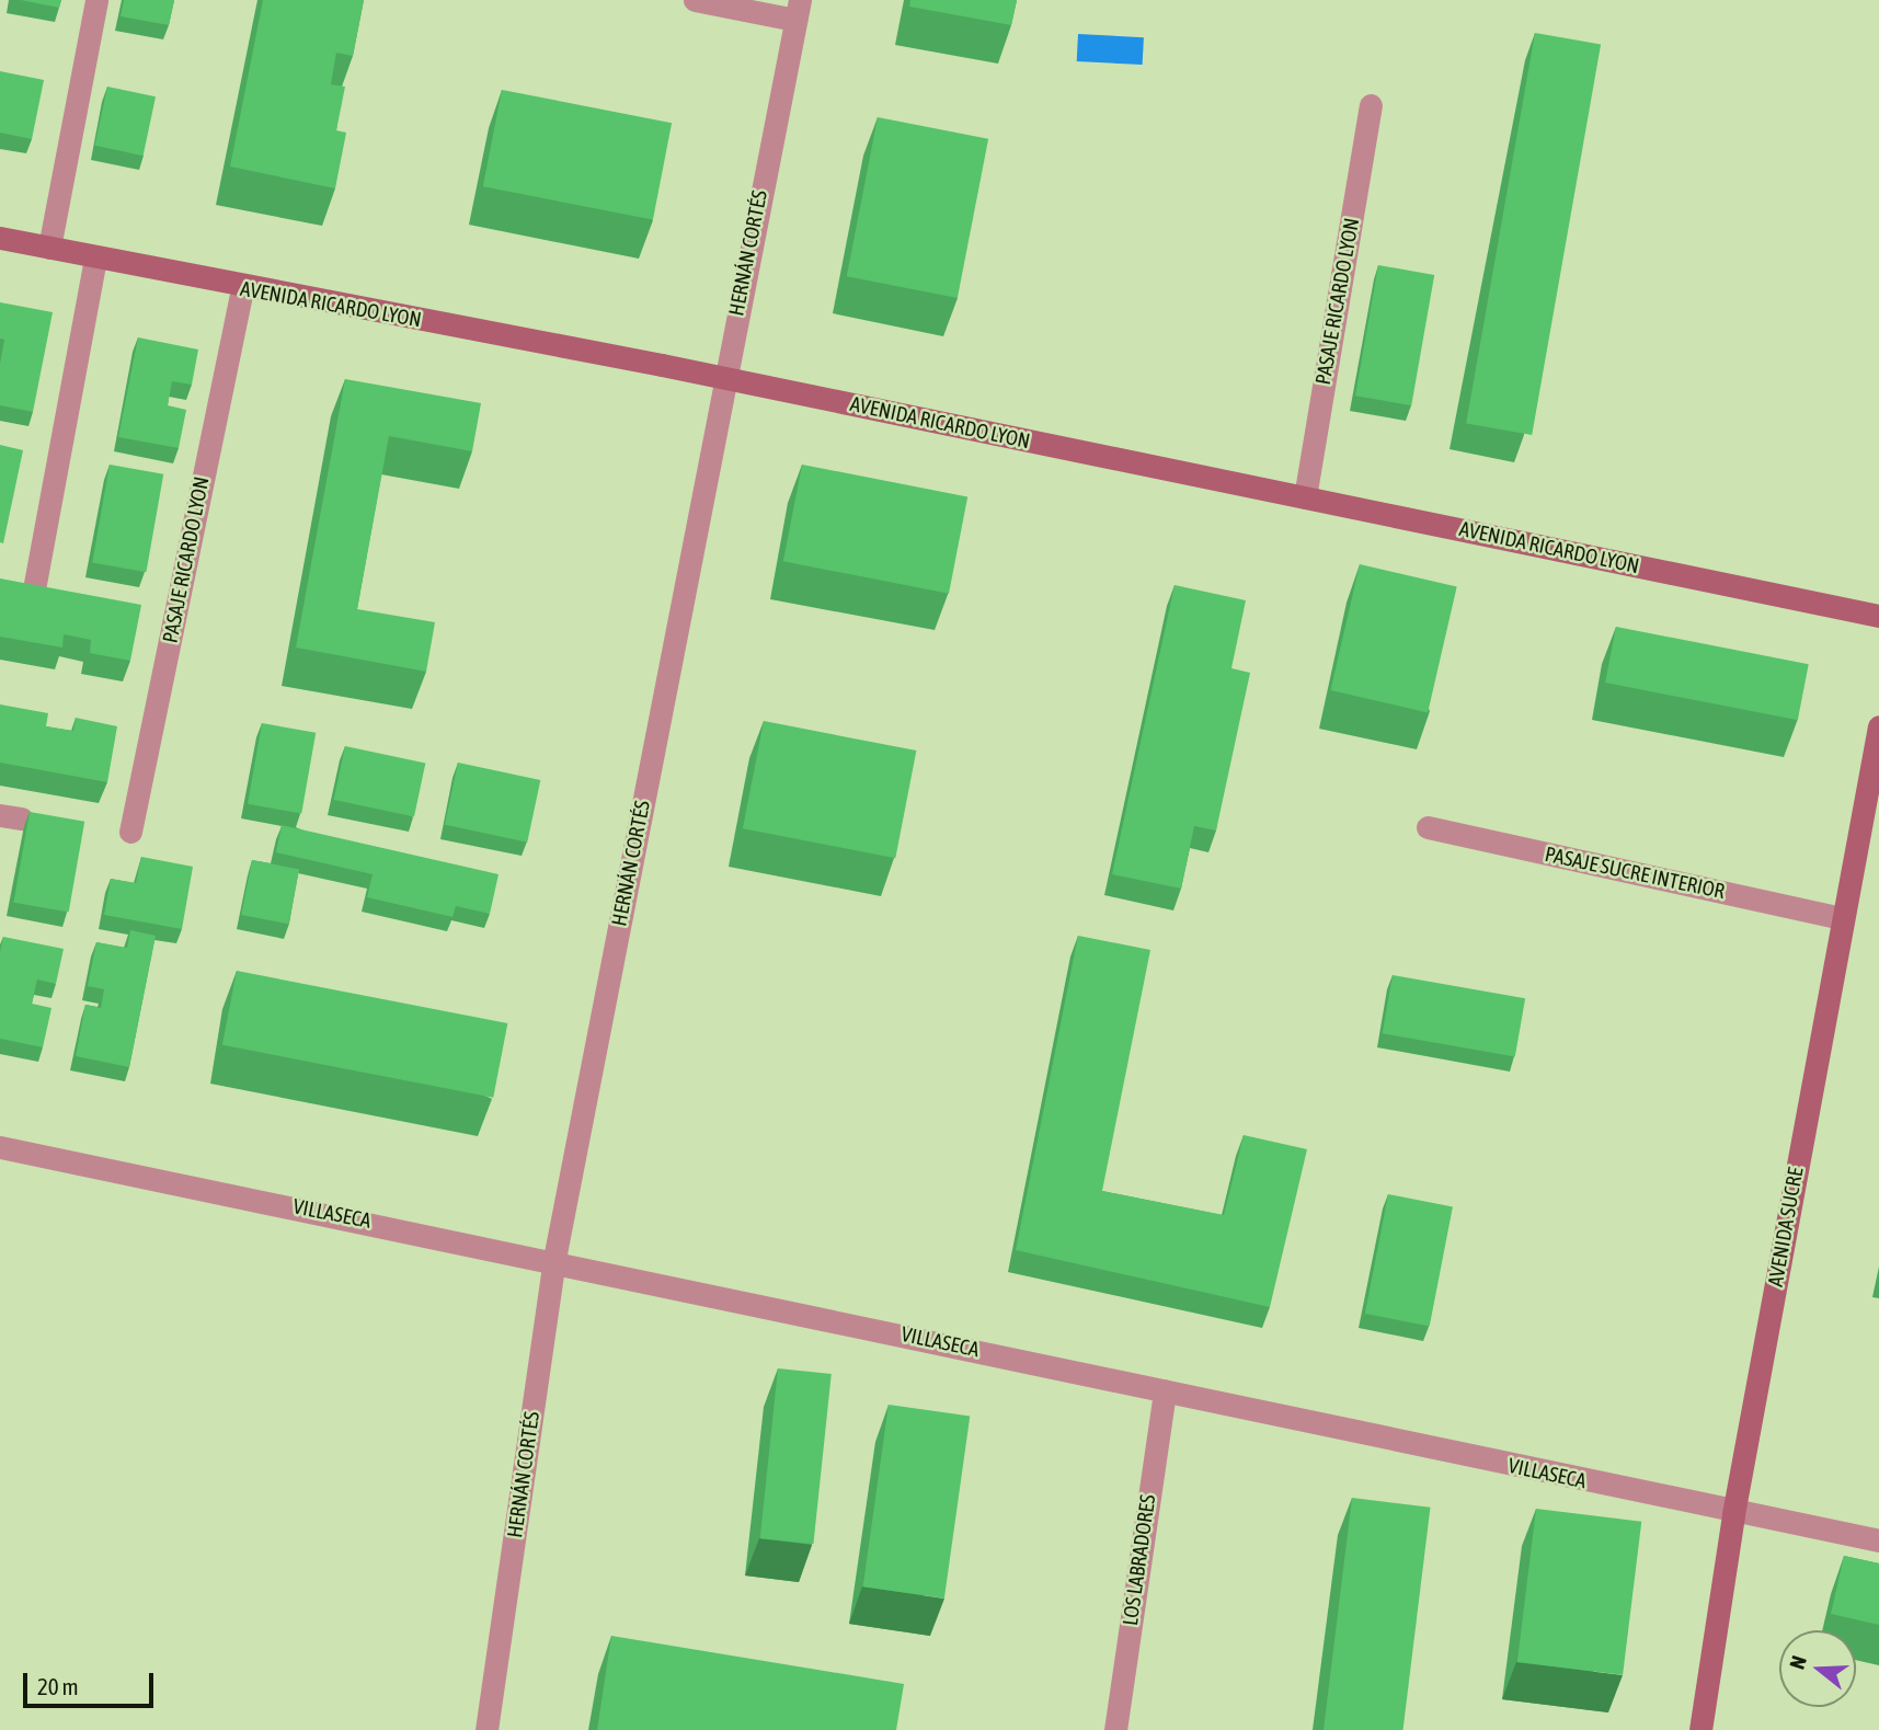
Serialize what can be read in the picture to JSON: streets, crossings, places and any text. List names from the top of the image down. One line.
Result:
{"streets":{"street":["HERNÁN CORTÉS","PASAJE RICARDO LYON","AVENIDA RICARDO LYON","PASAJE SUCRE INTERIOR","VILLASECA","AVENIDA SUCRE","LOS LABRADORES"]},"crossings":[["HERNÁN CORTÉS","AVENIDA RICARDO LYON"],["HERNÁN CORTÉS","VILLASECA"],["PASAJE RICARDO LYON","AVENIDA RICARDO LYON"],["PASAJE SUCRE INTERIOR","AVENIDA SUCRE"],["VILLASECA","AVENIDA SUCRE"],["VILLASECA","LOS LABRADORES"]],"scale_bar":"20 m","north":"left"}
